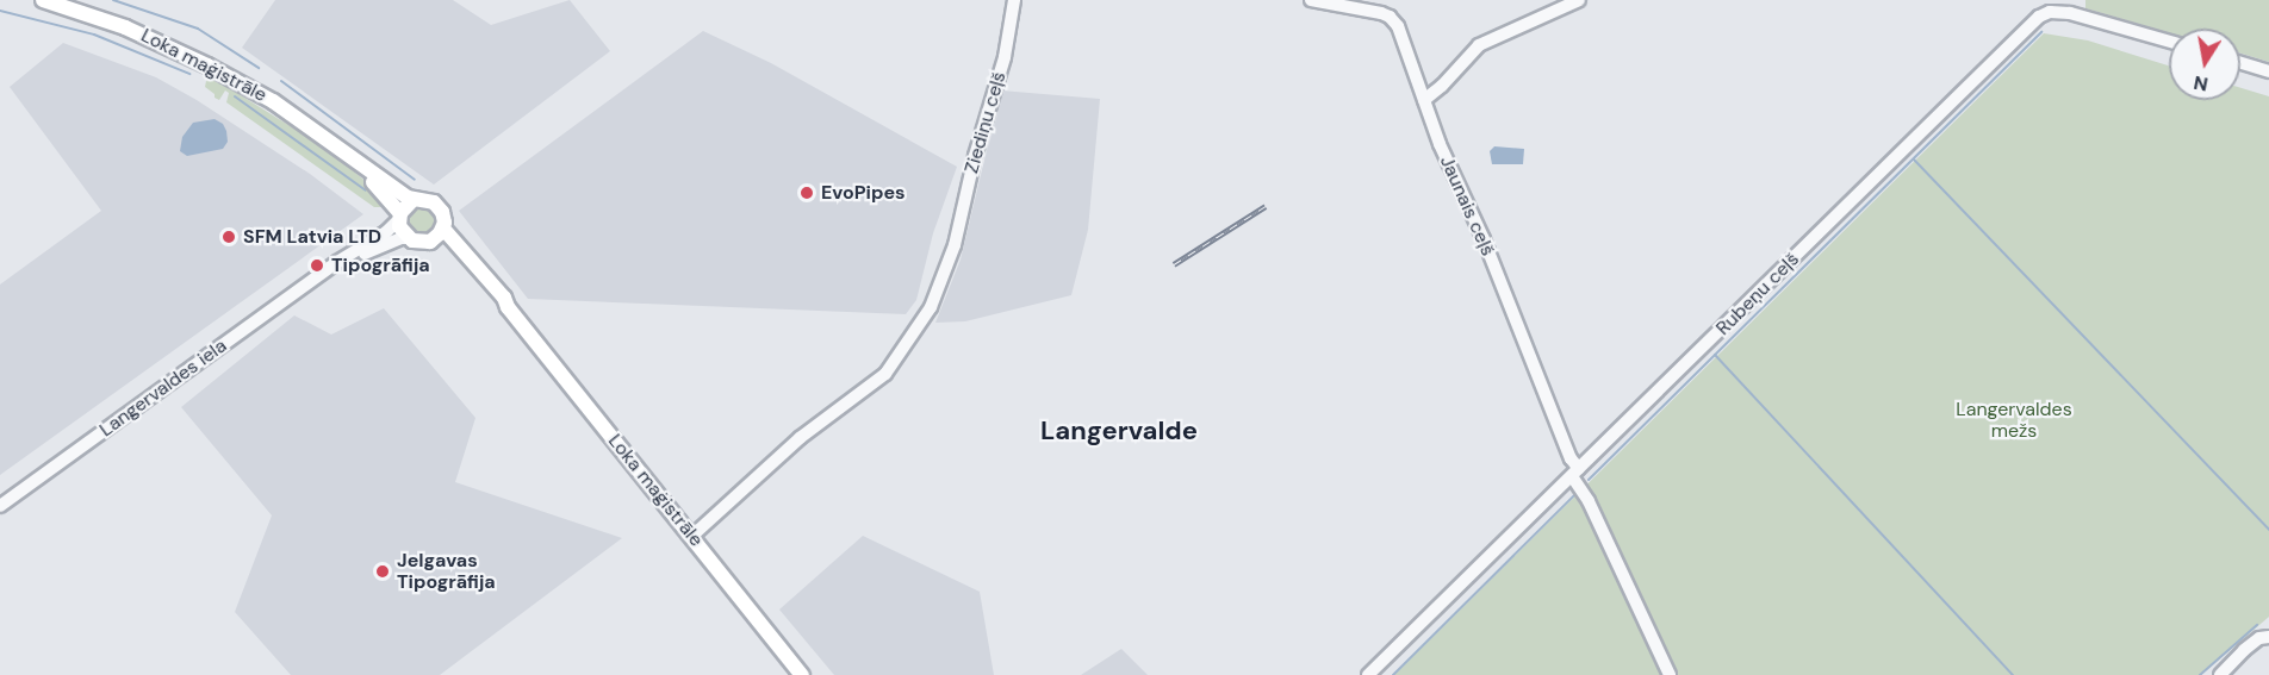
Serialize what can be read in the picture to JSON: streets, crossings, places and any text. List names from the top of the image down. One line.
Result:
{"streets":{"main road":["Loka maģistrāle"],"street":["Ziediņu ceļš","Jaunais ceļš","Rubeņu ceļš","Langervaldes iela"]},"crossings":[["Loka maģistrāle","Ziediņu ceļš"],["Loka maģistrāle","Langervaldes iela"],["Jaunais ceļš","Rubeņu ceļš"]],"districts":["Langervalde"],"parks":["Langervaldes mežs"],"places":["EvoPipes","SFM Latvia LTD","Tipogrāfija","Jelgavas Tipogrāfija"],"north":"bottom"}
